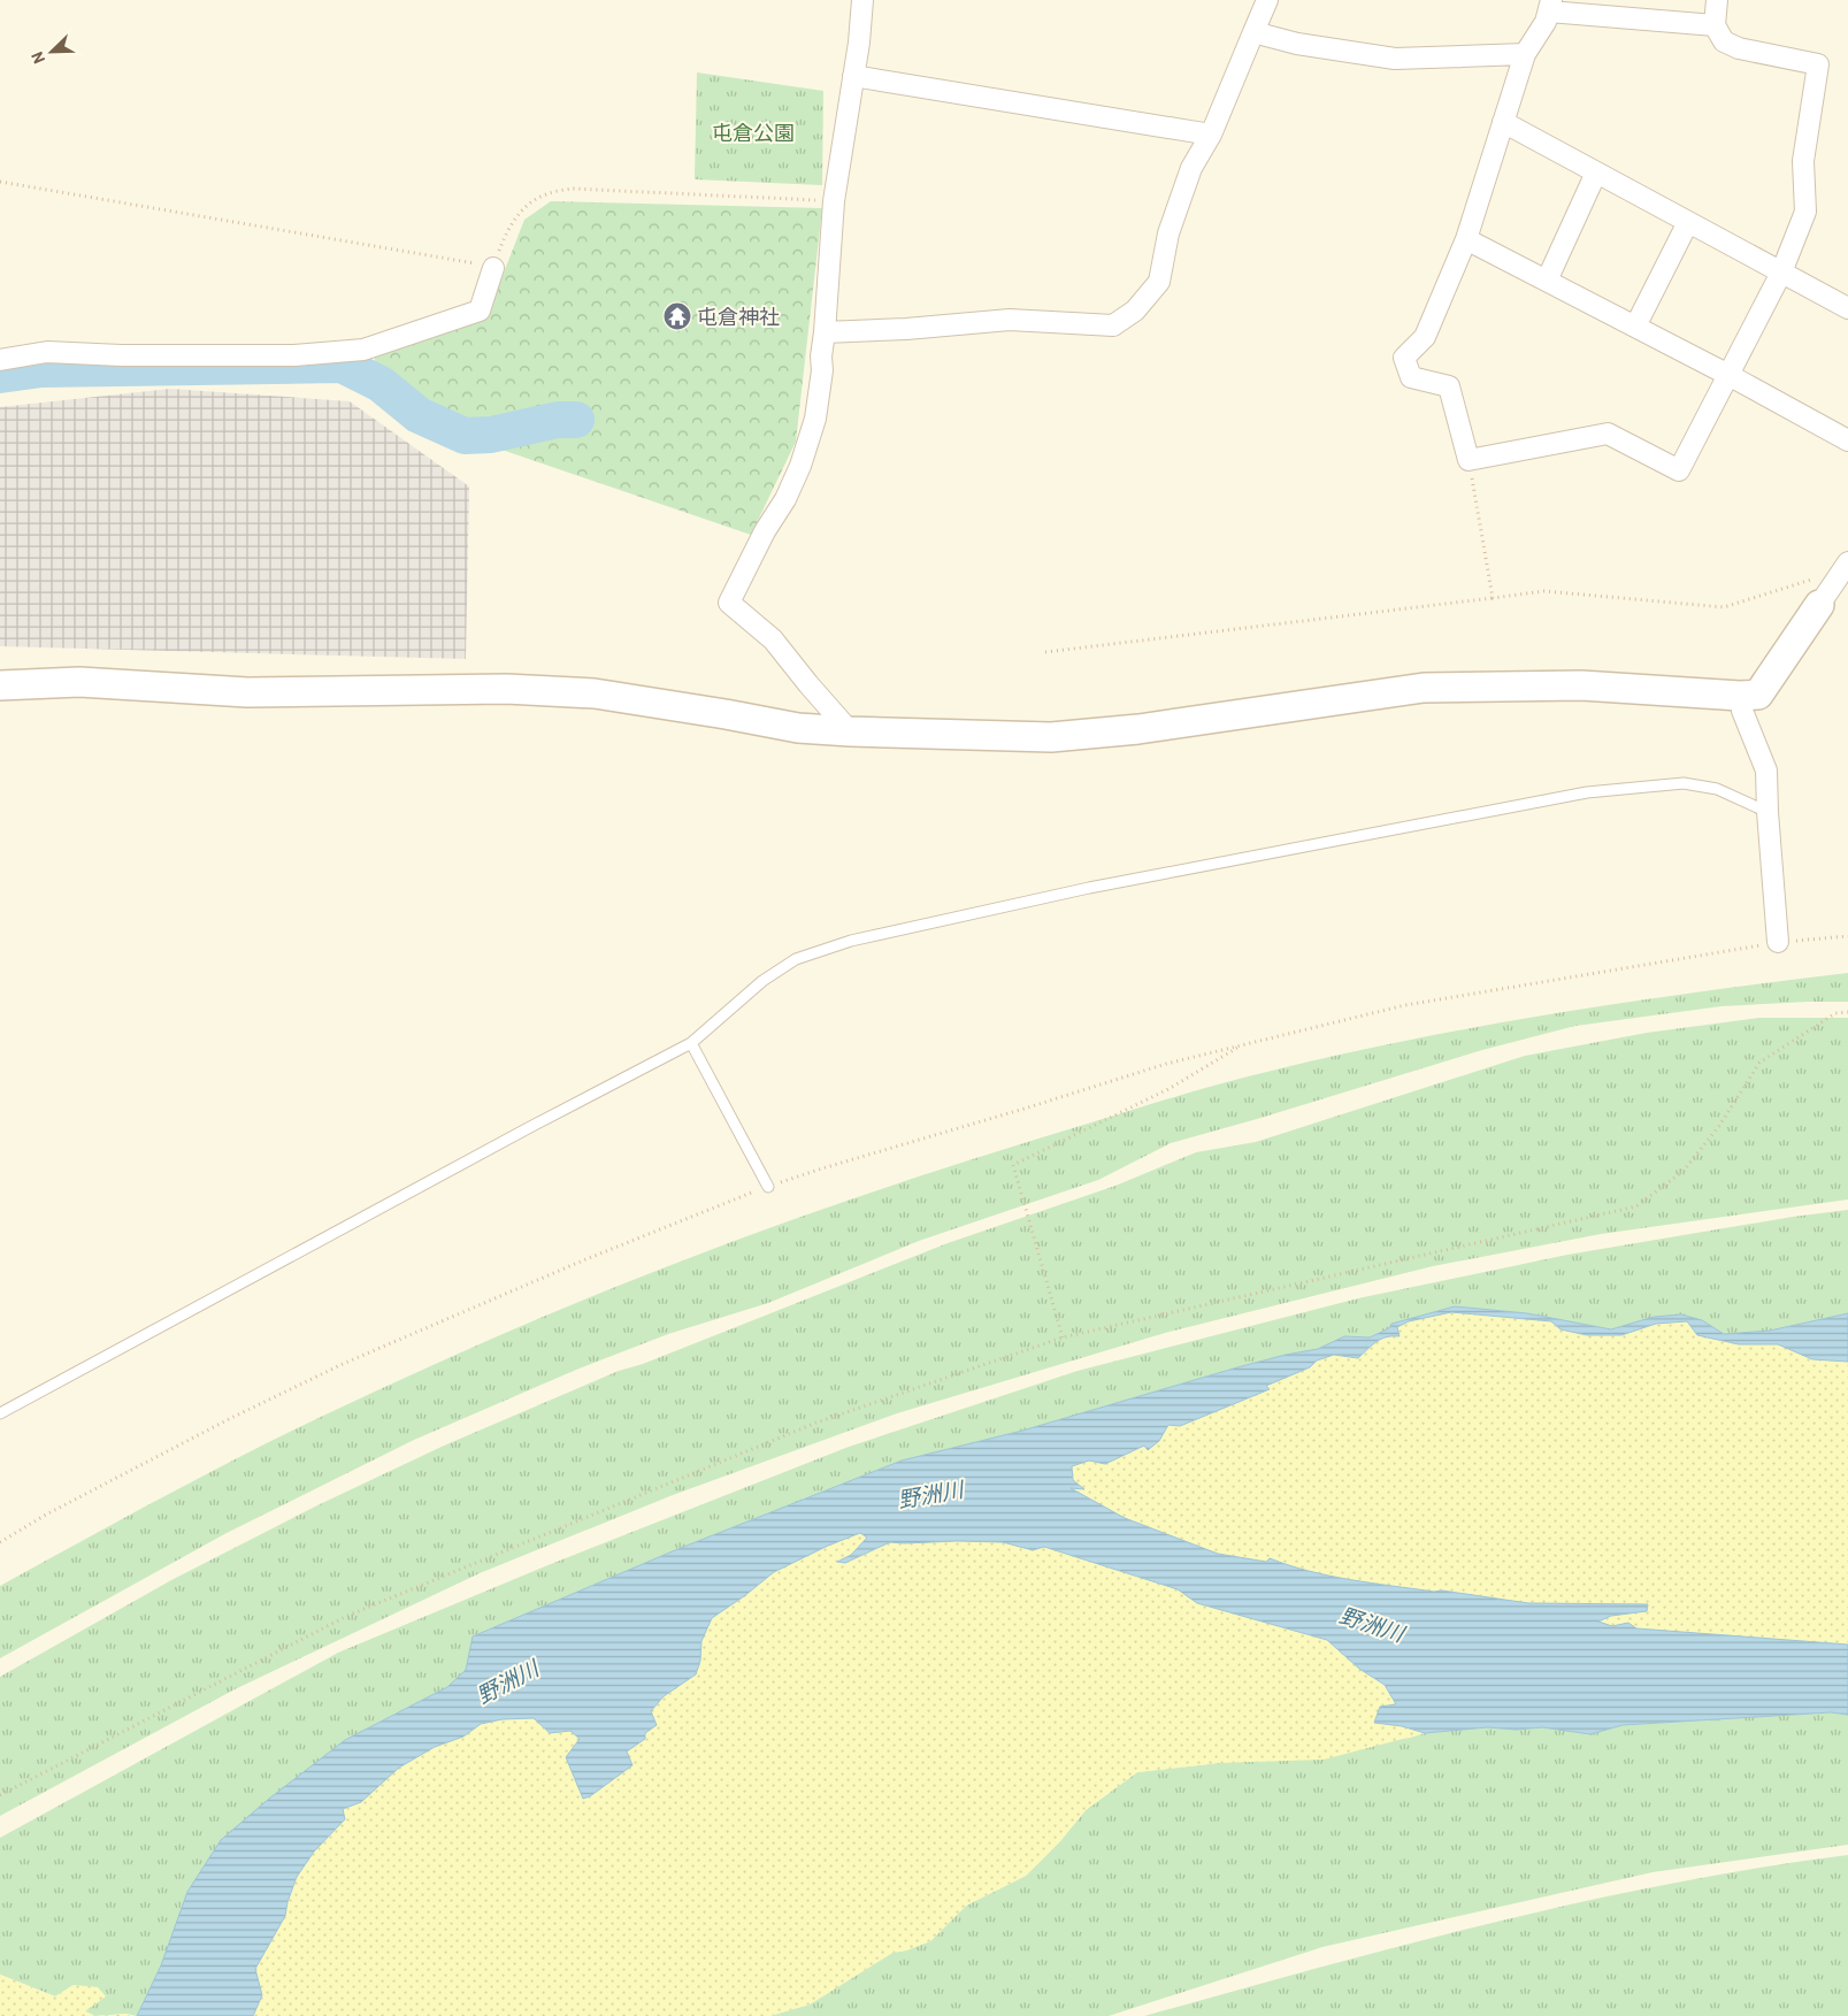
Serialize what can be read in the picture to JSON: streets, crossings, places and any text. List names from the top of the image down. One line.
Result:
{"water":["野洲川"],"parks":["屯倉公園"],"places":{"temple":["屯倉神社"]},"north":"bottom left"}
